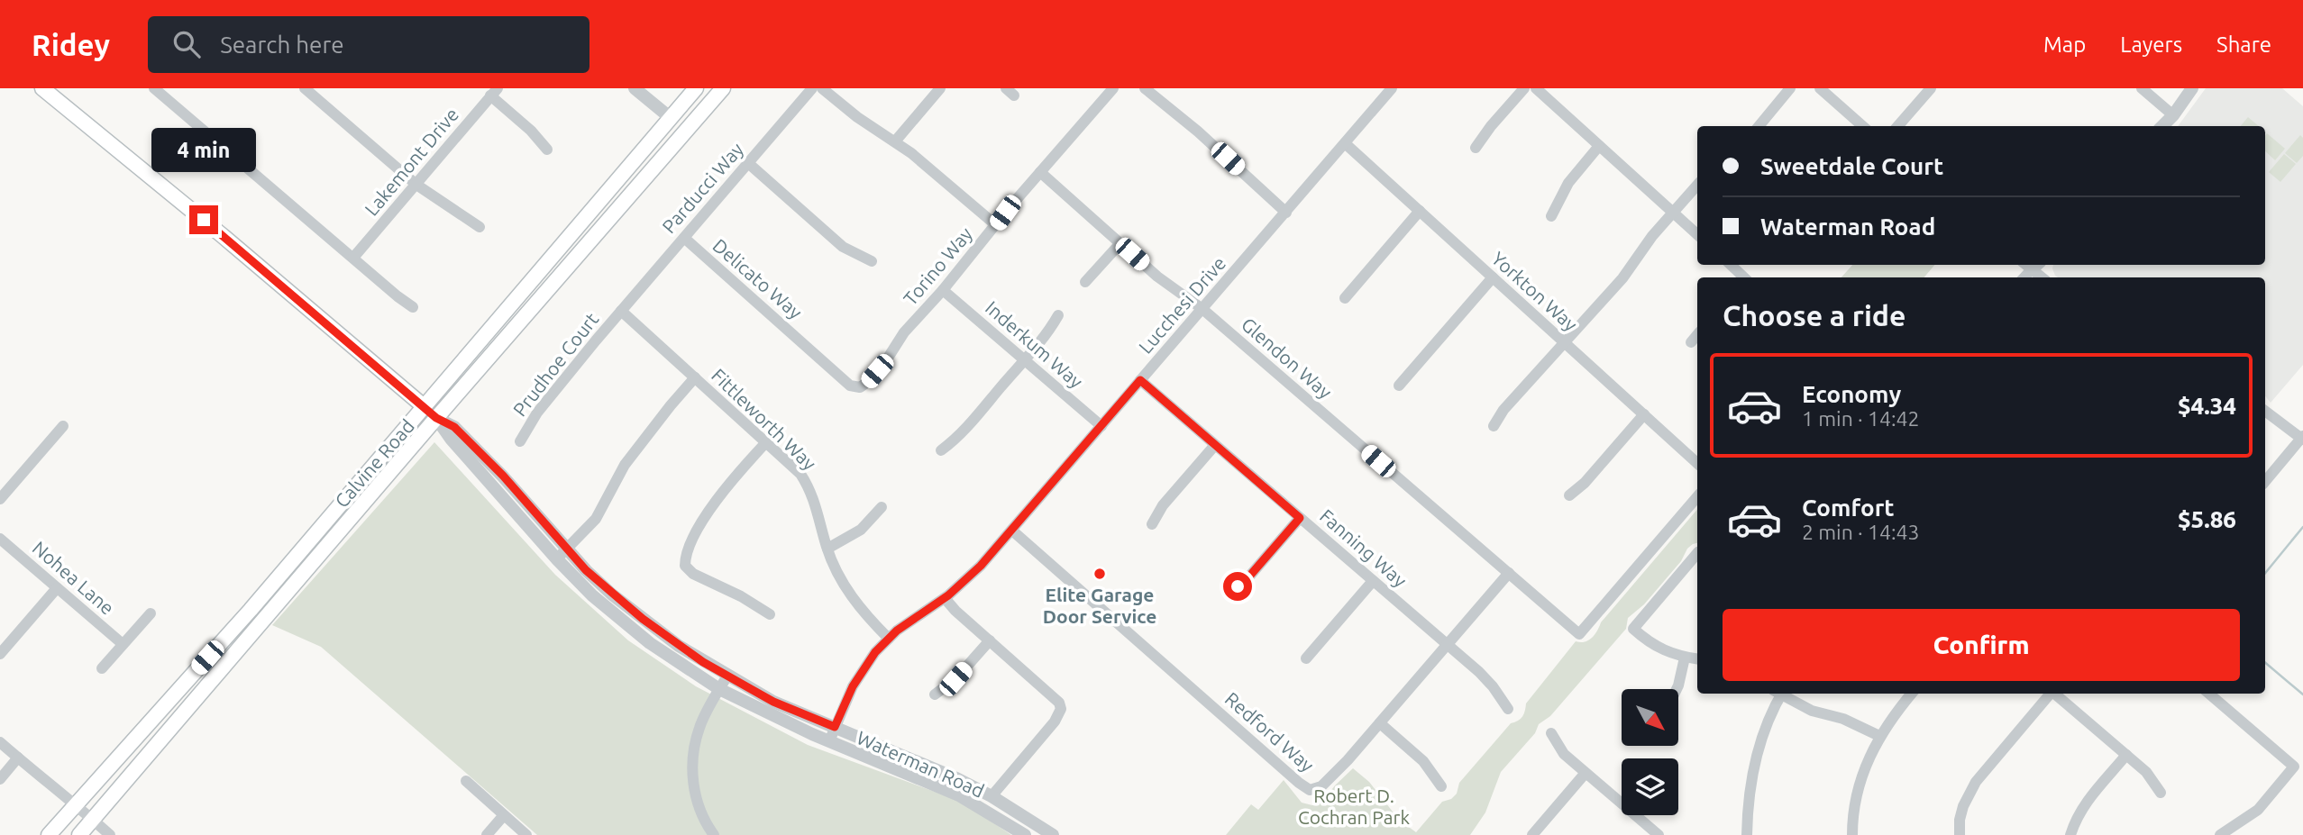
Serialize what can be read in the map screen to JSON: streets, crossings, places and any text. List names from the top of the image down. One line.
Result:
{"streets":{"main road":["Calvine Road","Waterman Road"],"street":["Lakemont Drive","Parducci Way","Torino Way","Delicato Way","Yorkton Way","Lucchesi Drive","Inderkum Way","Glendon Way","Prudhoe Court","Fittleworth Way","Fanning Way","Nohea Lane","Redford Way"]},"crossings":[["Parducci Way","Delicato Way"],["Parducci Way","Prudhoe Court"],["Parducci Way","Fittleworth Way"],["Torino Way","Delicato Way"],["Torino Way","Inderkum Way"],["Torino Way","Glendon Way"],["Yorkton Way","Lucchesi Drive"],["Lucchesi Drive","Inderkum Way"],["Lucchesi Drive","Glendon Way"],["Lucchesi Drive","Fittleworth Way"],["Lucchesi Drive","Fanning Way"],["Lucchesi Drive","Redford Way"],["Lucchesi Drive","Waterman Road"],["Glendon Way","Redford Way"],["Prudhoe Court","Fittleworth Way"],["Calvine Road","Waterman Road"],["Fanning Way","Redford Way"]],"parks":["Robert D. Cochran Park"],"places":["Elite Garage Door Service"],"north":"bottom right","page":{"header":"Ridey","search":"Search here","nav":["Map","Layers","Share"],"banner":["Sweetdale Court","Waterman Road"],"bubble":"4 min","heading":"Choose a ride","list":[{"name":"Economy","note":"1 min · 14:42","value":"$4.34"},{"name":"Comfort","note":"2 min · 14:43","value":"$5.86"}],"buttons":"Confirm"}}
